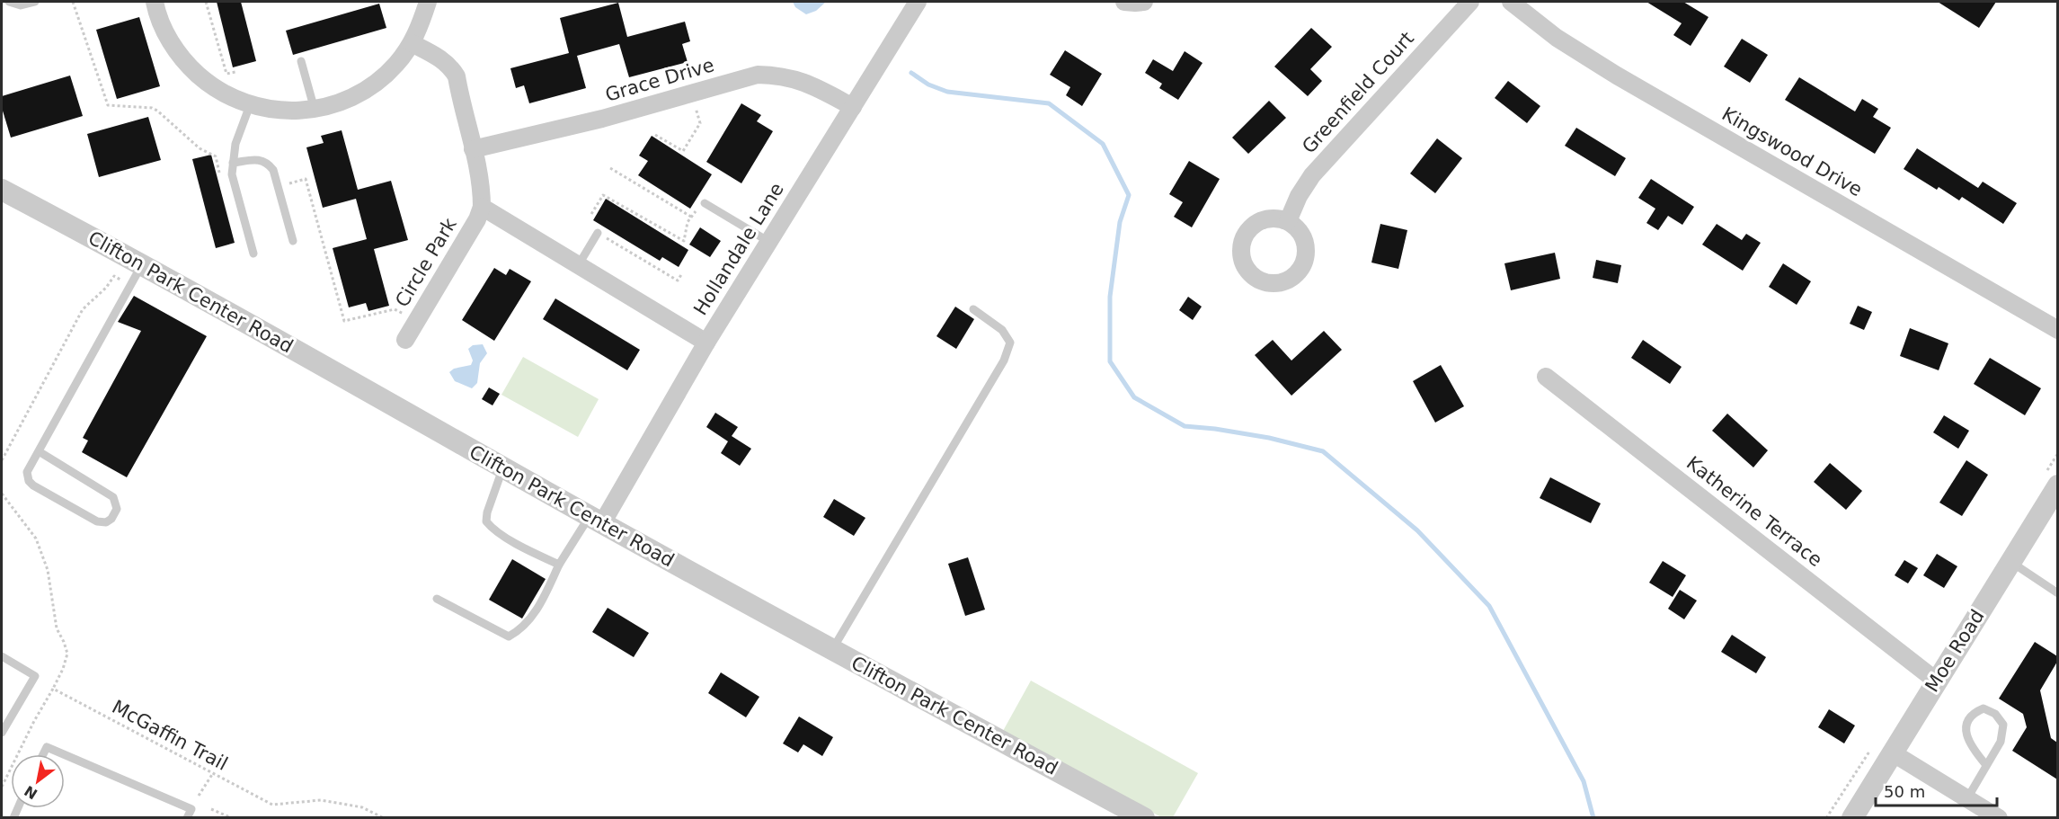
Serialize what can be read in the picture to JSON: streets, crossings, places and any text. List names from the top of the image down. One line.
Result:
{"streets":{"street":["Grace Drive","Greenfield Court","Kingswood Drive","Hollandale Lane","Circle Park","Clifton Park Center Road","Katherine Terrace","Moe Road"],"path":["McGaffin Trail"]},"crossings":[["Grace Drive","Hollandale Lane"],["Hollandale Lane","Clifton Park Center Road"],["Katherine Terrace","Moe Road"]],"scale_bar":"50 m","north":"bottom left"}
